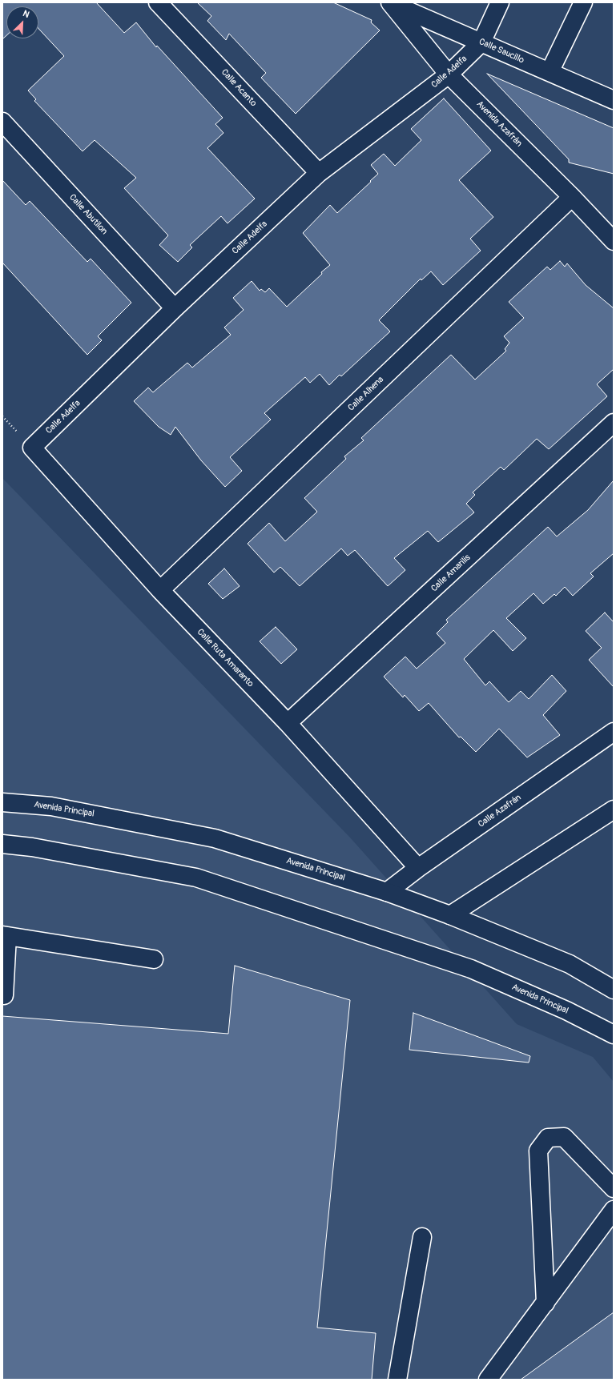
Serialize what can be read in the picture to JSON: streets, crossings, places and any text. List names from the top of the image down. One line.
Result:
{"streets":{"street":["Calle Saucillo","Calle Adelfa","Calle Acanto","Avenida Azafrán","Calle Abutilon","Calle Alhena","Calle Amarilis","Calle Ruta Amaranto","Avenida Principal","Calle Azafrán"]},"crossings":[["Calle Saucillo","Calle Adelfa"],["Calle Saucillo","Avenida Azafrán"],["Calle Adelfa","Calle Acanto"],["Calle Adelfa","Avenida Azafrán"],["Calle Adelfa","Calle Abutilon"],["Calle Adelfa","Calle Ruta Amaranto"],["Avenida Azafrán","Calle Alhena"],["Calle Alhena","Calle Ruta Amaranto"],["Calle Amarilis","Calle Ruta Amaranto"],["Calle Ruta Amaranto","Calle Azafrán"],["Avenida Principal","Calle Azafrán"]],"north":"top right"}
